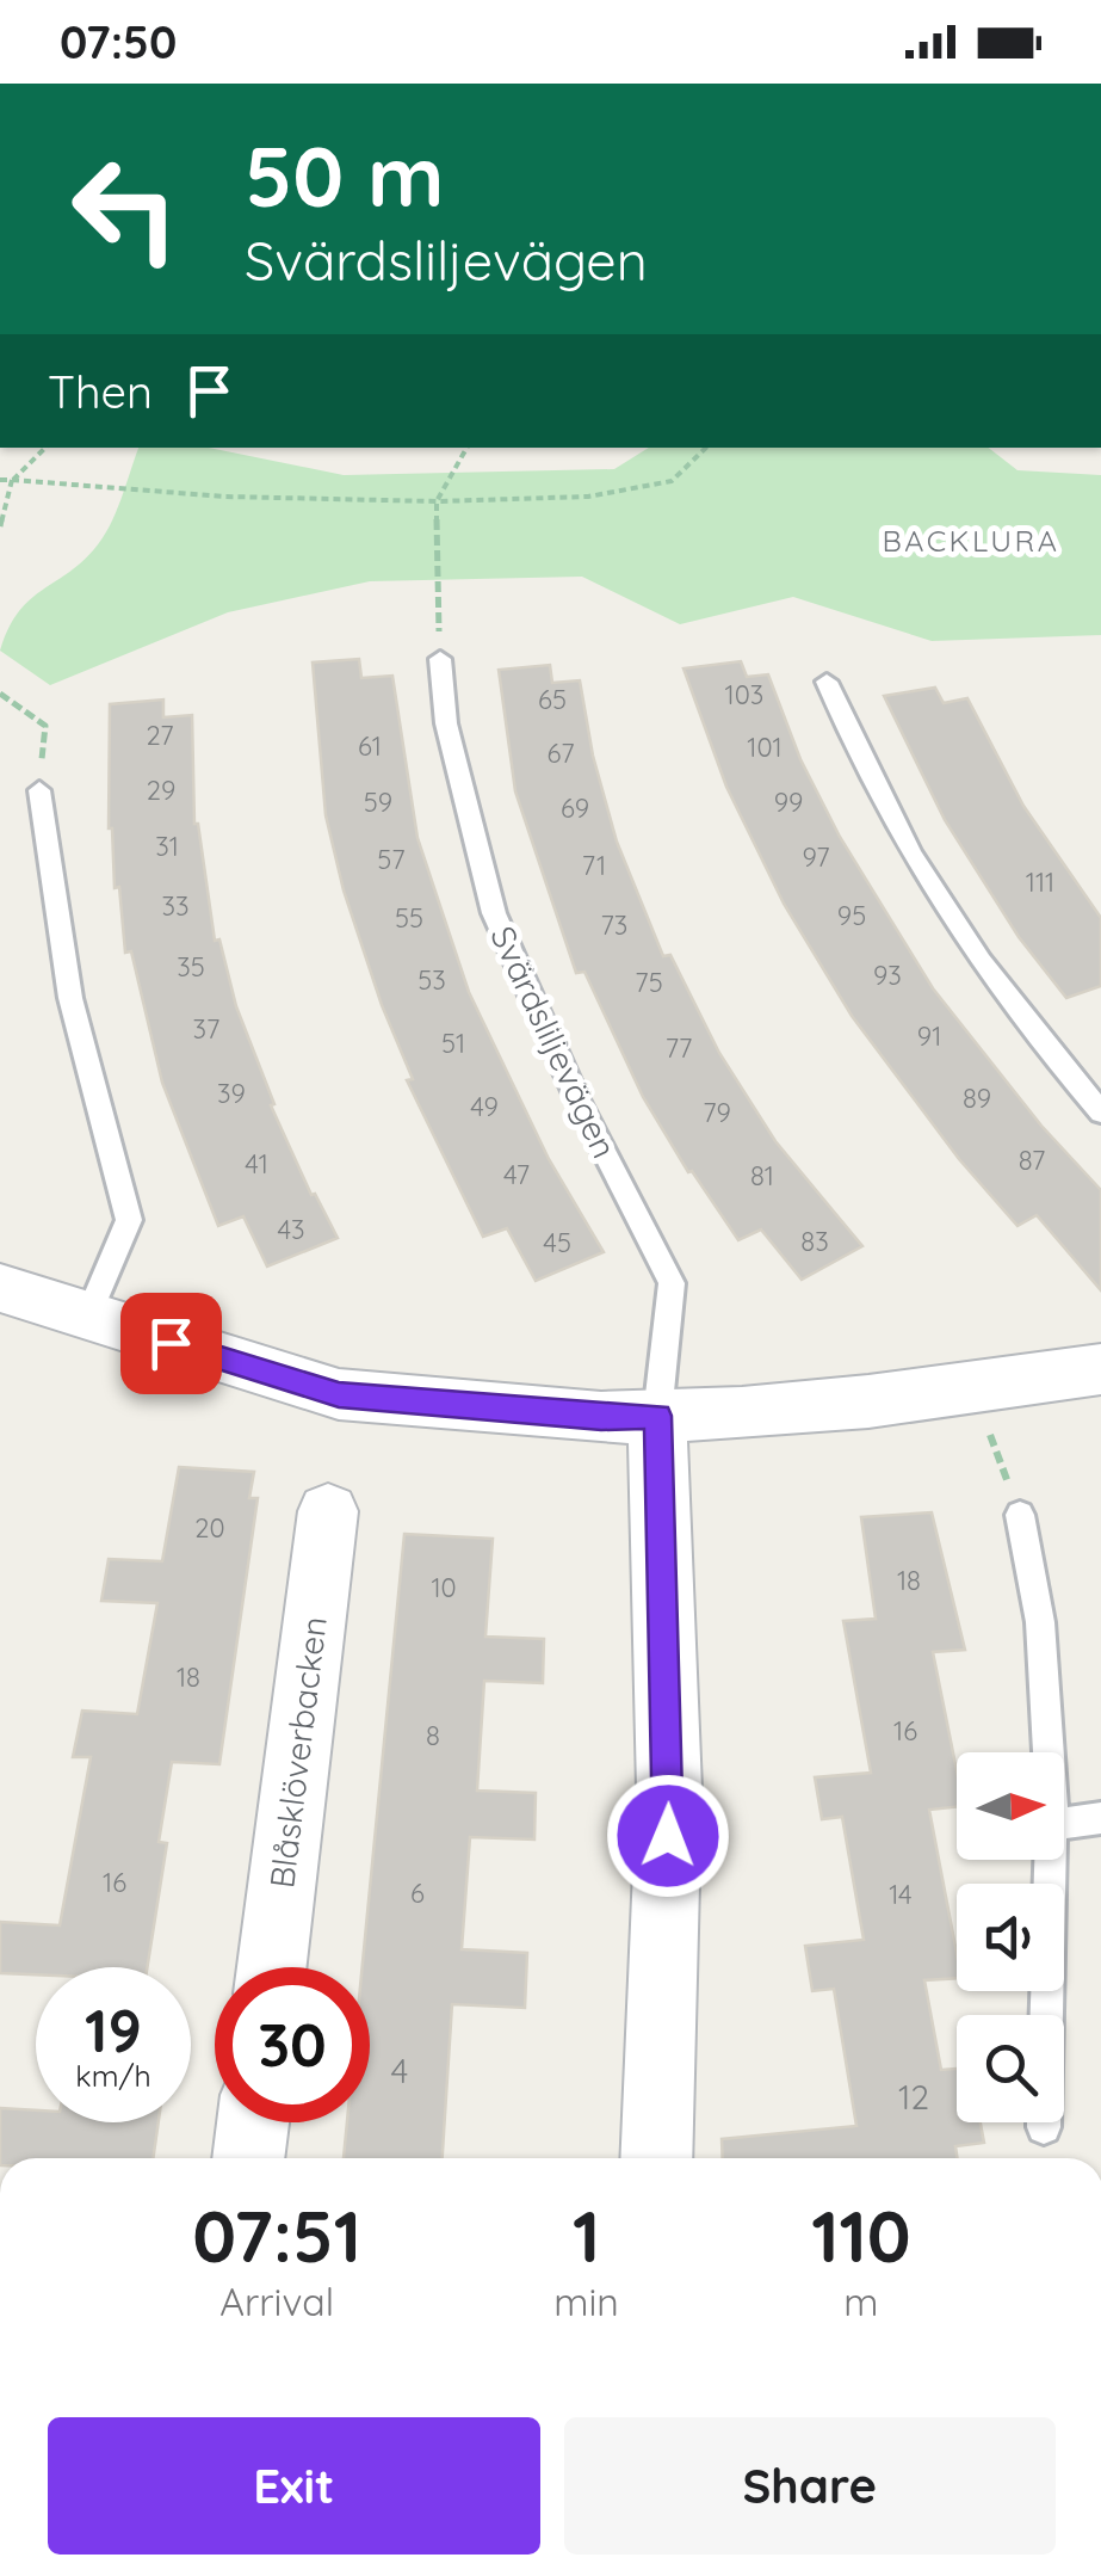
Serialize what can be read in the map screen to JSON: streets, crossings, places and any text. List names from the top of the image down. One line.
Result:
{"streets":{"street":["Blåsklöverbacken"],"lane":["Svärdsliljevägen"]},"districts":["BACKLURA"],"house_numbers":["103","65","27","61","101","67","29","59","99","69","31","97","57","71","111","33","95","55","73","35","93","53","75","37","91","51","77","39","89","49","79","87","41","47","81","43","83","45","20","18","10","18","16","8","16","6","14","4","12"],"north":"right","page":{"status":"07:50","turn":["50 m","Svärdsliljevägen"],"then":"Then","speed":"19 km/h","limit":"30","eta":["07:51","Arrival","1","min","110","m"],"buttons":["Exit","Share"]}}
